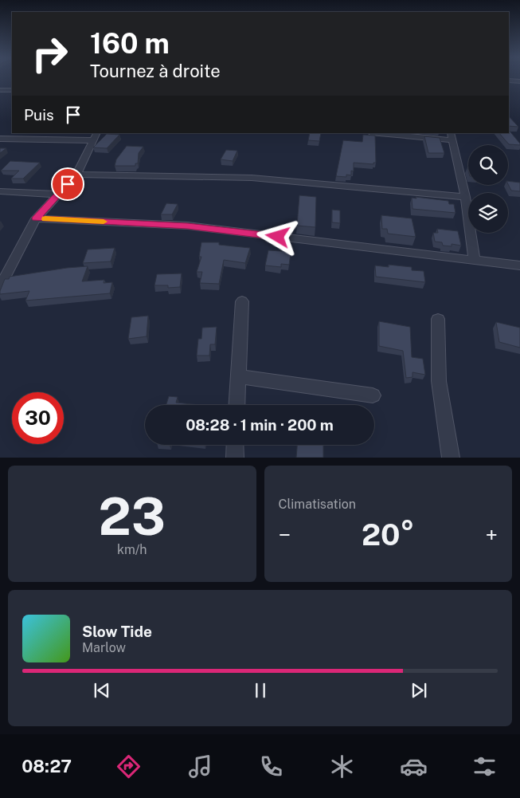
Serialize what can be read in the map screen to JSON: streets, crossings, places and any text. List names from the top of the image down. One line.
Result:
{"page":{"turn":["160 m","Tournez à droite"],"then":"Puis","limit":"30","trip":"08:28 · 1 min · 200 m","tile":[["23","km/h"],"Climatisation"],"heat":["−","20°","+"],"song":["Slow Tide","Marlow"],"tabs":"08:27"}}
